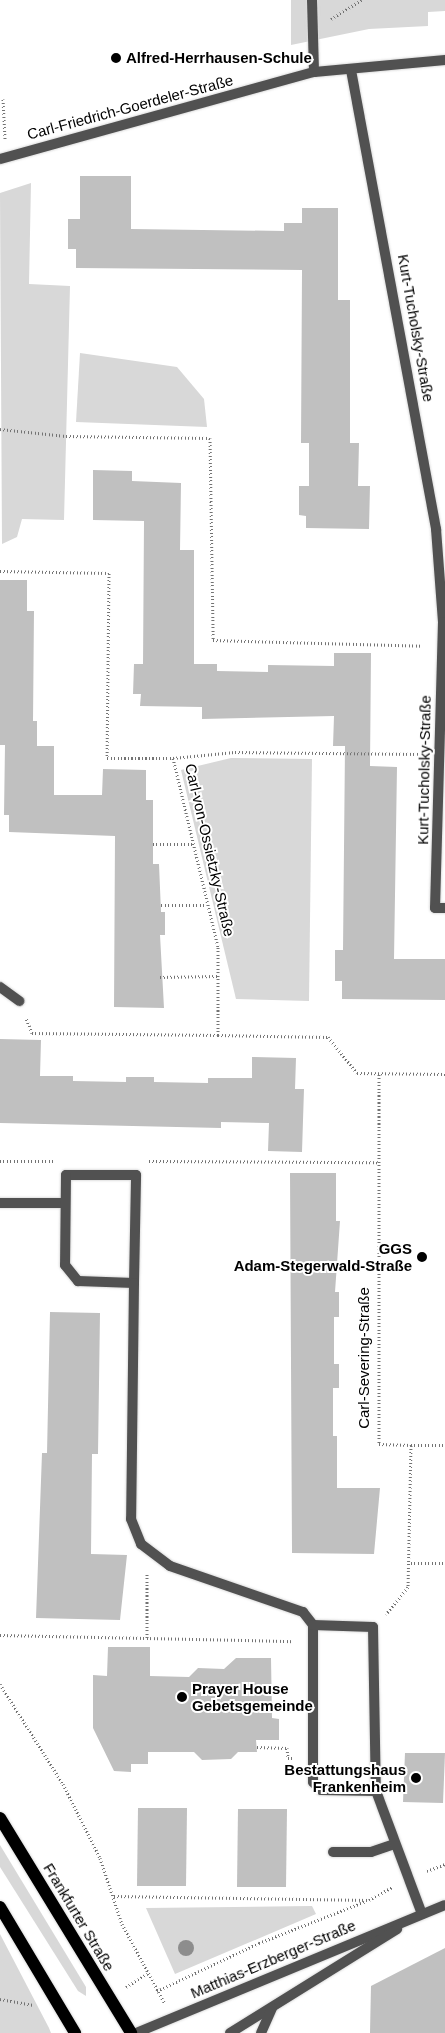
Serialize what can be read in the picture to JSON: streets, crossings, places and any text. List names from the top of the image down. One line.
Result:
{"streets":{"main road":["Frankfurter Straße"],"street":["Carl-Friedrich-Goerdeler-Straße","Kurt-Tucholsky-Straße","Matthias-Erzberger-Straße"],"path":["Carl-von-Ossietzky-Straße","Carl-Severing-Straße"]},"crossings":[["Carl-Friedrich-Goerdeler-Straße","Kurt-Tucholsky-Straße"]],"places":["Alfred-Herrhausen-Schule","GGS Adam-Stegerwald-Straße","Prayer House Gebetsgemeinde","Bestattungshaus Frankenheim"]}
